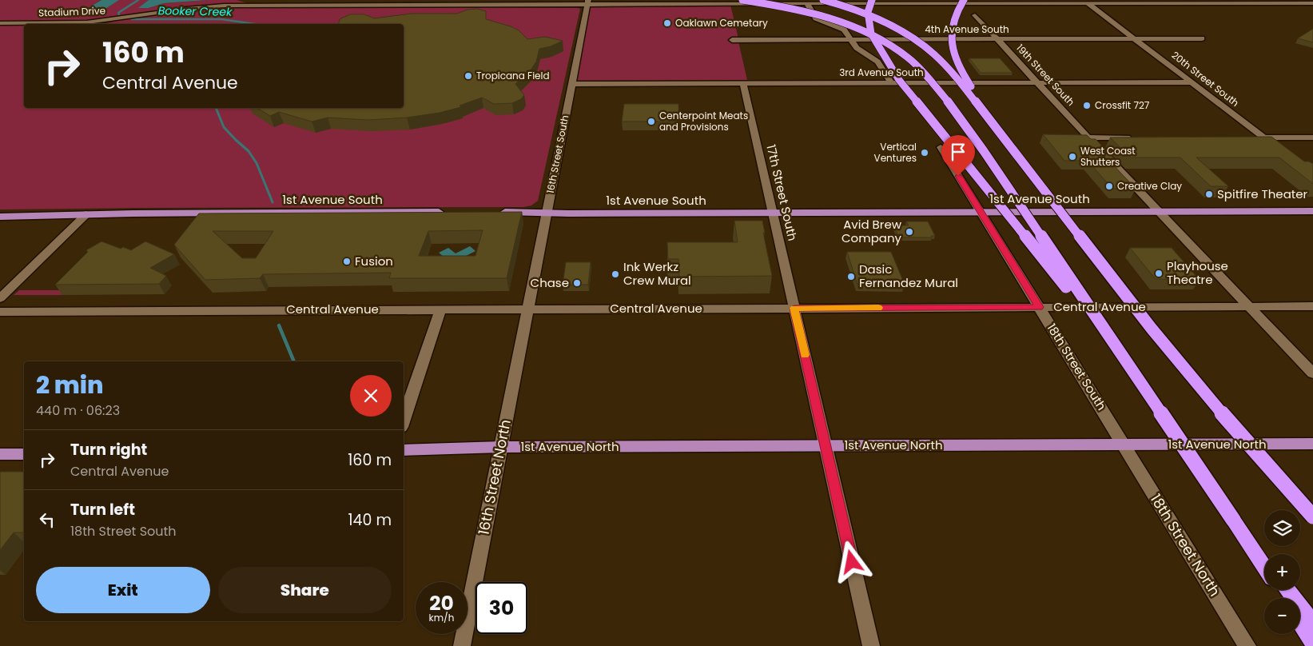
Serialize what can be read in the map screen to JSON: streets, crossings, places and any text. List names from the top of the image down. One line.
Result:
{"streets":{"main road":["1st Avenue South","1st Avenue North"],"street":["Stadium Drive","4th Avenue South","3rd Avenue South","19th Street South","20th Street South","16th Street South","17th Street South","Central Avenue","18th Street South","16th Street North","18th Street North"]},"crossings":[["Stadium Drive","16th Street South"],["4th Avenue South","19th Street South"],["4th Avenue South","20th Street South"],["3rd Avenue South","19th Street South"],["3rd Avenue South","20th Street South"],["3rd Avenue South","16th Street South"],["3rd Avenue South","17th Street South"],["19th Street South","1st Avenue South"],["19th Street South","Central Avenue"],["16th Street South","1st Avenue South"],["16th Street South","Central Avenue"],["16th Street South","16th Street North"],["17th Street South","1st Avenue South"],["17th Street South","Central Avenue"],["17th Street South","1st Avenue North"],["1st Avenue South","18th Street South"],["Central Avenue","18th Street South"],["Central Avenue","16th Street North"],["18th Street South","1st Avenue North"],["18th Street South","18th Street North"],["1st Avenue North","16th Street North"],["1st Avenue North","18th Street North"]],"water":["Booker Creek"],"places":["Oaklawn Cemetary","Tropicana Field","Crossfit 727","Centerpoint Meats and Provisions","Vertical Ventures","West Coast Shutters","Creative Clay","Spitfire Theater","Avid Brew Company","Fusion","Playhouse Theatre","Ink Werkz Crew Mural","Dasic Fernandez Mural","Chase"],"page":{"turn":["160 m","Central Avenue"],"heading":["2 min","440 m · 06:23"],"list":[{"name":"Turn right","note":"Central Avenue","value":"160 m"},{"name":"Turn left","note":"18th Street South","value":"140 m"}],"map_buttons":["+","−"],"buttons":["Exit","Share"],"speed":"20 km/h","limit":"30"}}
